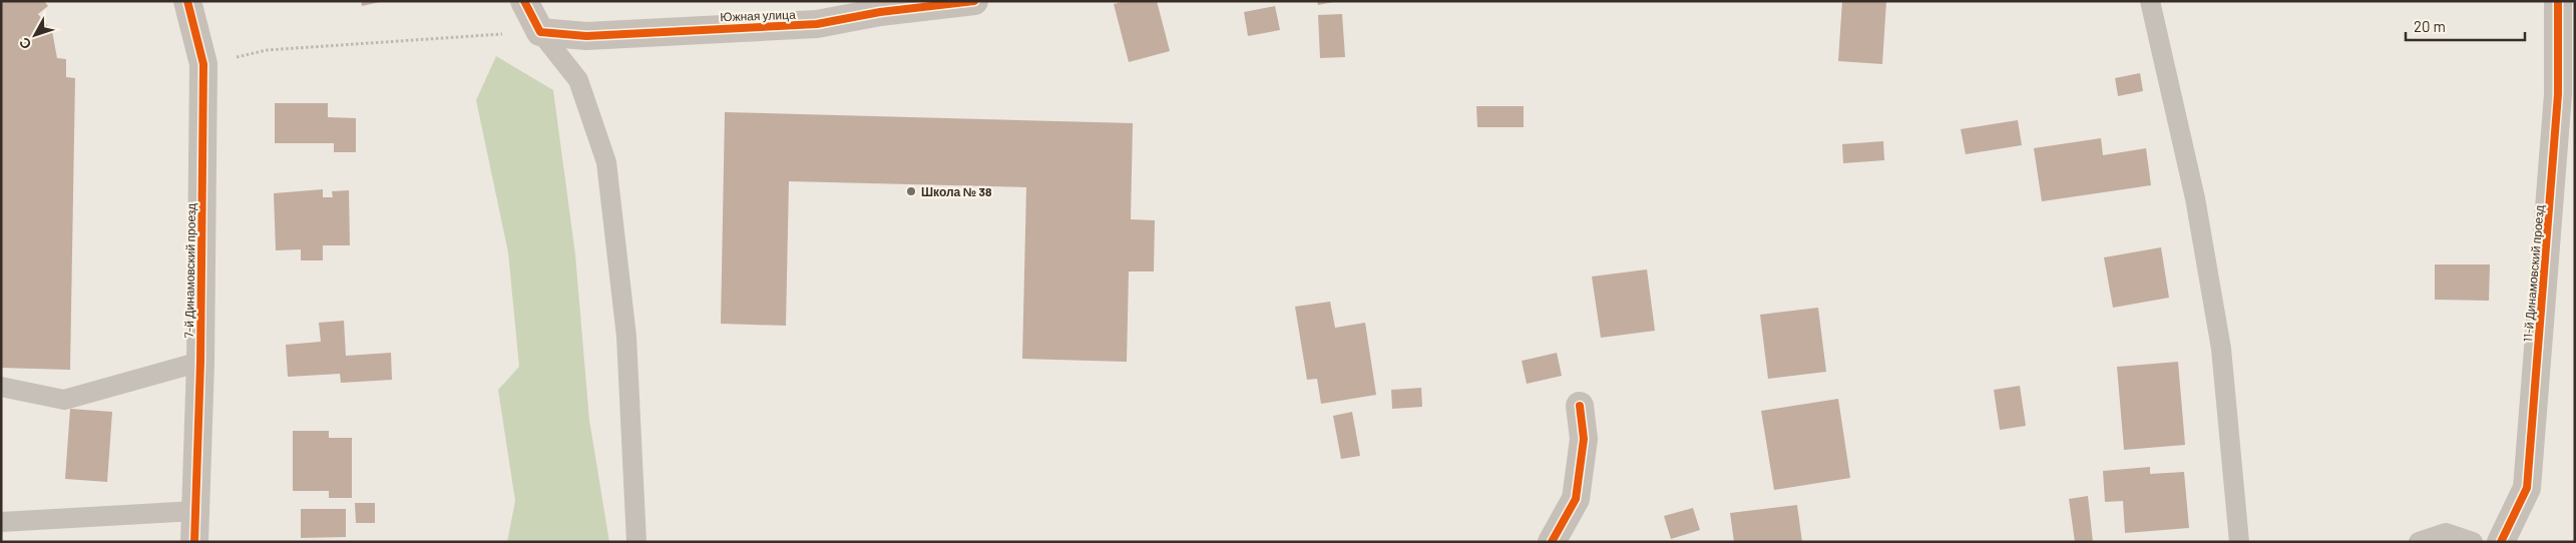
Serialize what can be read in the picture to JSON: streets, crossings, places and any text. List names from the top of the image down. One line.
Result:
{"streets":{"street":["Южная улица","7-й Динамовский проезд","11-й Динамовский проезд"]},"places":["Школа № 38"],"scale_bar":"20 m","north":"bottom left"}
